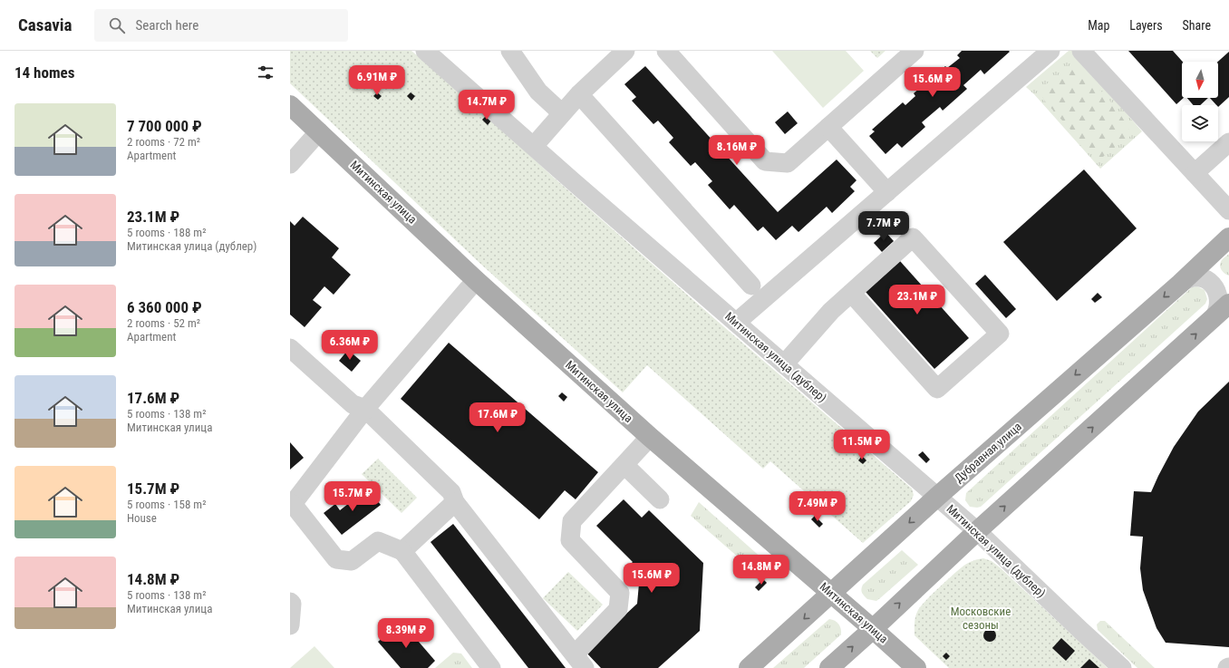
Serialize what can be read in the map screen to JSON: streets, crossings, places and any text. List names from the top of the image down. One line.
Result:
{"streets":{"main road":["Митинская улица","Дубравная улица"],"street":["Митинская улица (дублер)"]},"crossings":[["Митинская улица","Дубравная улица"],["Митинская улица (дублер)","Дубравная улица"]],"parks":["Московские сезоны"],"north":"bottom","page":{"header":"Casavia","search":"Search here","nav":["Map","Layers","Share"],"heading":"14 homes","price":["6.91M ₽","15.6M ₽","14.7M ₽","8.16M ₽","7.7M ₽","23.1M ₽","6.36M ₽","17.6M ₽","11.5M ₽","15.7M ₽","7.49M ₽","14.8M ₽","15.6M ₽","8.39M ₽"],"list":[{"name":"7 700 000 ₽","note":"2 rooms · 72 m² · Apartment"},{"name":"23.1M ₽","note":"5 rooms · 188 m² · Митинская улица (дублер)"},{"name":"6 360 000 ₽","note":"2 rooms · 52 m² · Apartment"},{"name":"17.6M ₽","note":"5 rooms · 138 m² · Митинская улица"},{"name":"15.7M ₽","note":"5 rooms · 158 m² · House"},{"name":"14.8M ₽","note":"5 rooms · 138 m² · Митинская улица"}]}}
